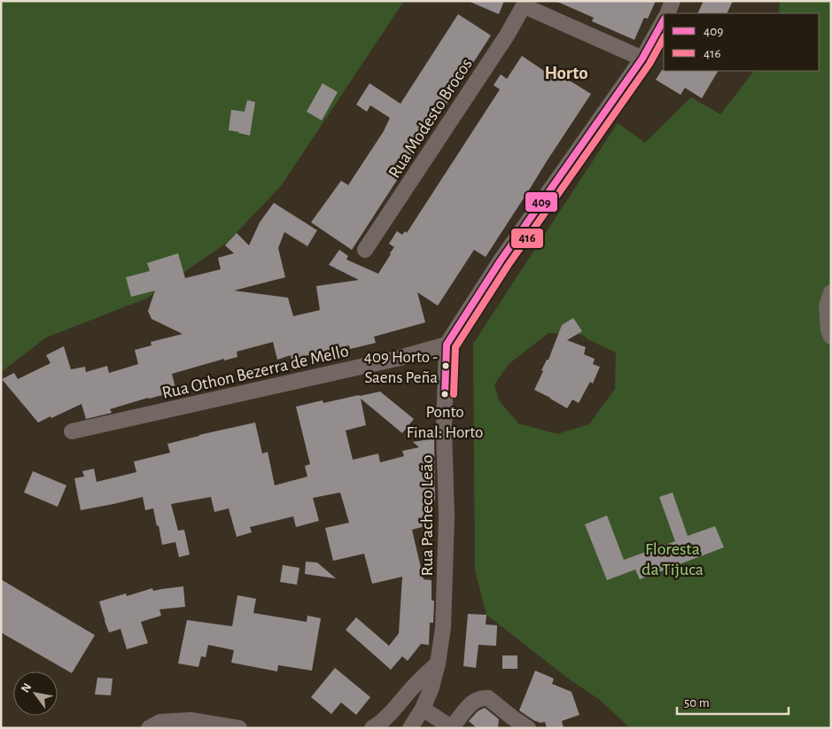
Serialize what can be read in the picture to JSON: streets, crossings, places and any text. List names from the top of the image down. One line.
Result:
{"streets":{"street":["Rua Modesto Brocos","Rua Othon Bezerra de Mello","Rua Pacheco Leão"]},"crossings":[["Rua Othon Bezerra de Mello","Rua Pacheco Leão"]],"districts":["Horto"],"parks":["Floresta da Tijuca"],"places":["409 Horto - Saens Peña","Ponto Final: Horto"],"lines":["transit line 409","transit line 416"],"legend":["409","416"],"scale_bar":"50 m","north":"top left"}
